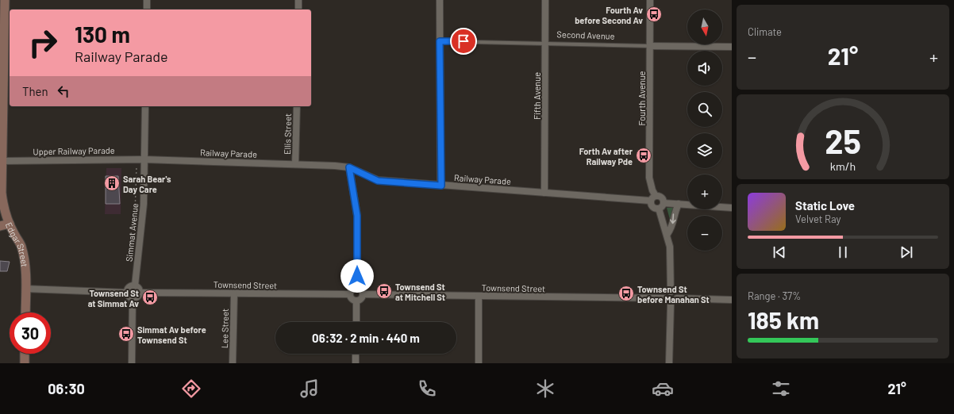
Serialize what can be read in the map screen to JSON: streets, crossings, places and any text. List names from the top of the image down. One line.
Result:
{"streets":{"main road":["Edgar Street"],"street":["Second Avenue","Fifth Avenue","Fourth Avenue","Ellis Street","Upper Railway Parade","Railway Parade","Simmat Avenue","Townsend Street","Lee Street"]},"crossings":[["Second Avenue","Fifth Avenue"],["Second Avenue","Fourth Avenue"],["Fifth Avenue","Railway Parade"],["Fourth Avenue","Railway Parade"],["Ellis Street","Railway Parade"],["Upper Railway Parade","Railway Parade"],["Upper Railway Parade","Simmat Avenue"],["Upper Railway Parade","Edgar Street"],["Railway Parade","Simmat Avenue"],["Simmat Avenue","Townsend Street"],["Townsend Street","Lee Street"]],"places":{"bus stop":["Fourth Av before Second Av","Forth Av after Railway Pde","Townsend St at Mitchell St","Townsend St before Manahan St","Townsend St at Simmat Av","Simmat Av before Townsend St"],"building":["Sarah Bear's Day Care"]},"north":"bottom","page":{"tile":["Climate",["Range · 37%","185 km"]],"map_buttons":["+","−"],"turn":["130 m","Railway Parade"],"heat":["−","21°","+"],"then":"Then","song":["Static Love","Velvet Ray"],"limit":"30","trip":"06:32 · 2 min · 440 m","tabs":["06:30","21°"],"gauge":["25","km/h"]}}
